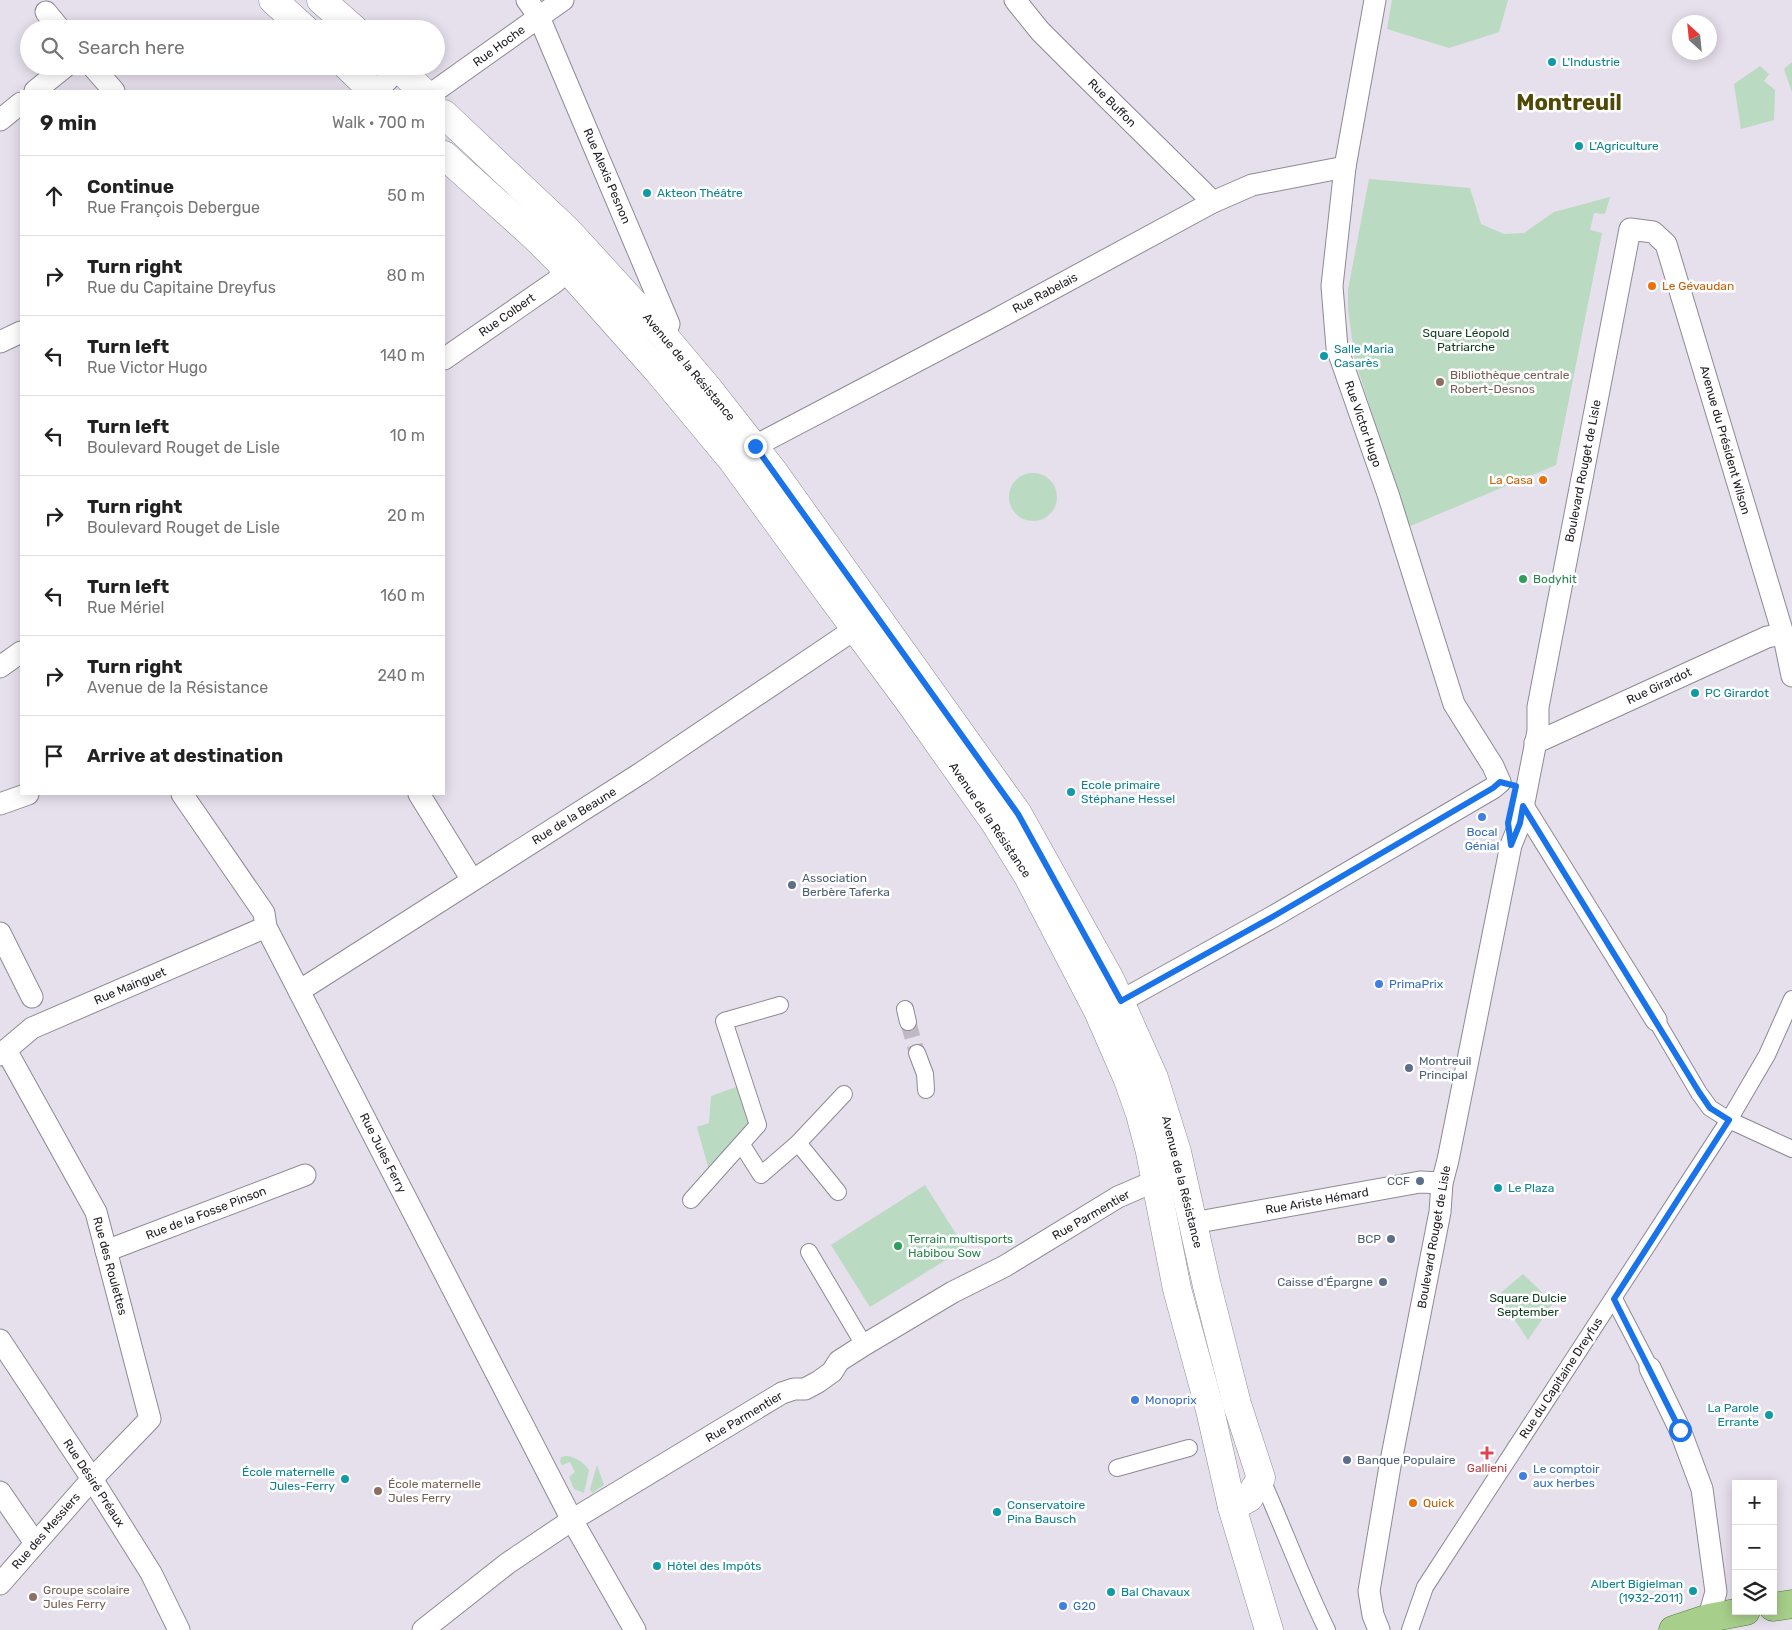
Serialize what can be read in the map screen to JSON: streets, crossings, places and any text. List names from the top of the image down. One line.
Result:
{"streets":{"main road":["Avenue de la Résistance"],"street":["Rue Hoche","Rue Buffon","Rue Alexis Pesnon","Rue Rabelais","Rue Colbert","Rue Victor Hugo","Avenue du Président Wilson","Boulevard Rouget de Lisle","Rue Girardot","Rue de la Beaune","Rue Mainguet","Rue Jules Ferry","Rue Ariste Hémard","Rue de la Fosse Pinson","Rue Parmentier","Rue des Roulettes","Rue du Capitaine Dreyfus","Rue Désiré Préaux","Rue des Messiers"]},"crossings":[["Rue Hoche","Rue Alexis Pesnon"],["Rue Buffon","Rue Rabelais"],["Rue Alexis Pesnon","Avenue de la Résistance"],["Rue Rabelais","Avenue de la Résistance"],["Rue Rabelais","Rue Victor Hugo"],["Rue Colbert","Avenue de la Résistance"],["Avenue de la Résistance","Rue Ariste Hémard"],["Avenue de la Résistance","Rue Parmentier"],["Rue Victor Hugo","Boulevard Rouget de Lisle"],["Avenue du Président Wilson","Boulevard Rouget de Lisle"],["Avenue du Président Wilson","Rue Girardot"],["Boulevard Rouget de Lisle","Rue Girardot"],["Boulevard Rouget de Lisle","Rue Ariste Hémard"],["Rue de la Beaune","Rue Jules Ferry"],["Rue Mainguet","Rue Jules Ferry"],["Rue Mainguet","Rue des Roulettes"],["Rue Jules Ferry","Rue Parmentier"],["Rue de la Fosse Pinson","Rue des Roulettes"],["Rue des Roulettes","Rue Désiré Préaux"],["Rue des Roulettes","Rue des Messiers"],["Rue Désiré Préaux","Rue des Messiers"]],"districts":["Montreuil"],"parks":["Square Léopold Patriarche","Square Dulcie September"],"places":{"other":["L'Industrie","L'Agriculture","Akteon Théâtre","Le Gévaudan","Salle Maria Casarès","Bibliothèque centrale Robert-Desnos","La Casa","Bodyhit","PC Girardot","Ecole primaire Stéphane Hessel","Bocal Génial","Association Berbère Taferka","PrimaPrix","Montreuil Principal","CCF","Le Plaza","BCP","Terrain multisports Habibou Sow","Caisse d'Épargne","Monoprix","La Parole Errante","Banque Populaire","Le comptoir aux herbes","École maternelle Jules-Ferry","École maternelle Jules Ferry","Quick","Conservatoire Pina Bausch","Hôtel des Impôts","Albert Bigielman (1932-2011)","Bal Chavaux","Groupe scolaire Jules Ferry","G20"],"health":["Gallieni"]},"north":"top left","page":{"search":"Search here","heading":["9 min","Walk · 700 m"],"list":[["Continue","Rue François Debergue","50 m"],["Turn right","Rue du Capitaine Dreyfus","80 m"],["Turn left","Rue Victor Hugo","140 m"],["Turn left","Boulevard Rouget de Lisle","10 m"],["Turn right","Boulevard Rouget de Lisle","20 m"],["Turn left","Rue Mériel","160 m"],["Turn right","Avenue de la Résistance","240 m"],"Arrive at destination"],"map_buttons":["+","−"]}}
